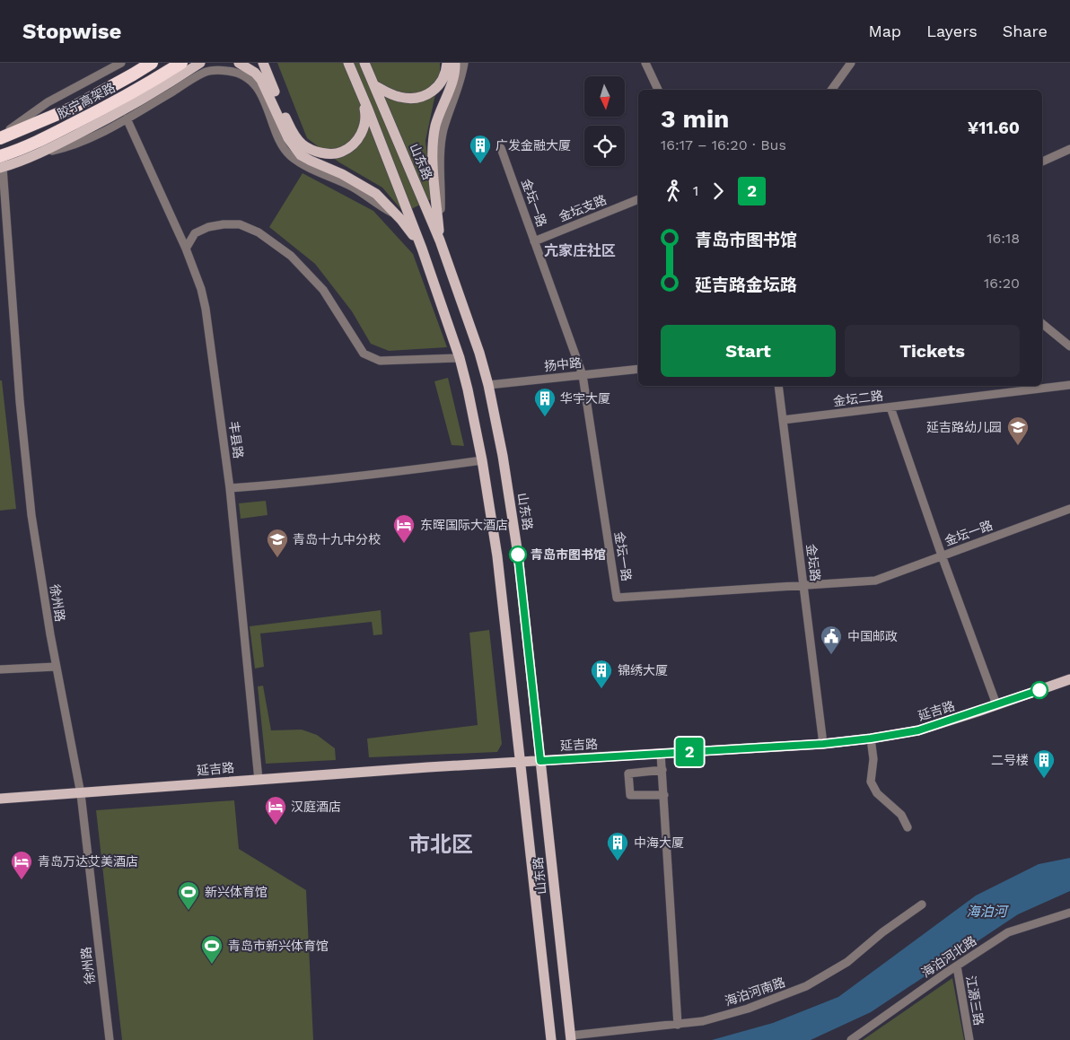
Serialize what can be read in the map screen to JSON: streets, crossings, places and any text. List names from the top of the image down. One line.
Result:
{"streets":{"highway":["胶宁高架路"],"main road":["山东路","延吉路"],"street":["金坛一路","金坛支路","扬中路","金坛二路","丰县路","金坛路","徐州路","海泊河北路","海泊河南路","江源三路"]},"crossings":[["胶宁高架路","徐州路"],["山东路","扬中路"],["山东路","延吉路"],["山东路","海泊河南路"],["金坛一路","金坛支路"],["金坛一路","扬中路"],["金坛一路","金坛路"],["金坛二路","金坛路"],["丰县路","延吉路"],["金坛路","延吉路"],["徐州路","延吉路"],["海泊河北路","江源三路"]],"districts":["亢家庄社区","市北区"],"water":["海泊河"],"places":{"building":["广发金融大厦","华宇大厦","锦绣大厦","二号楼","中海大厦"],"school or university":["延吉路幼儿园","青岛十九中分校"],"hotel":["东晖国际大酒店","汉庭酒店","青岛万达艾美酒店"],"other":["青岛市图书馆"],"public building":["中国邮政"],"sports":["新兴体育馆","青岛市新兴体育馆"]},"lines":["bus line 2"],"north":"bottom","page":{"header":"Stopwise","nav":["Map","Layers","Share"],"on_map":"2","heading":["3 min","16:17 – 16:20 · Bus","¥11.60"],"legs":["1","2"],"list":[{"name":"青岛市图书馆","value":"16:18"},{"name":"延吉路金坛路","value":"16:20"}],"buttons":["Start","Tickets"]}}
